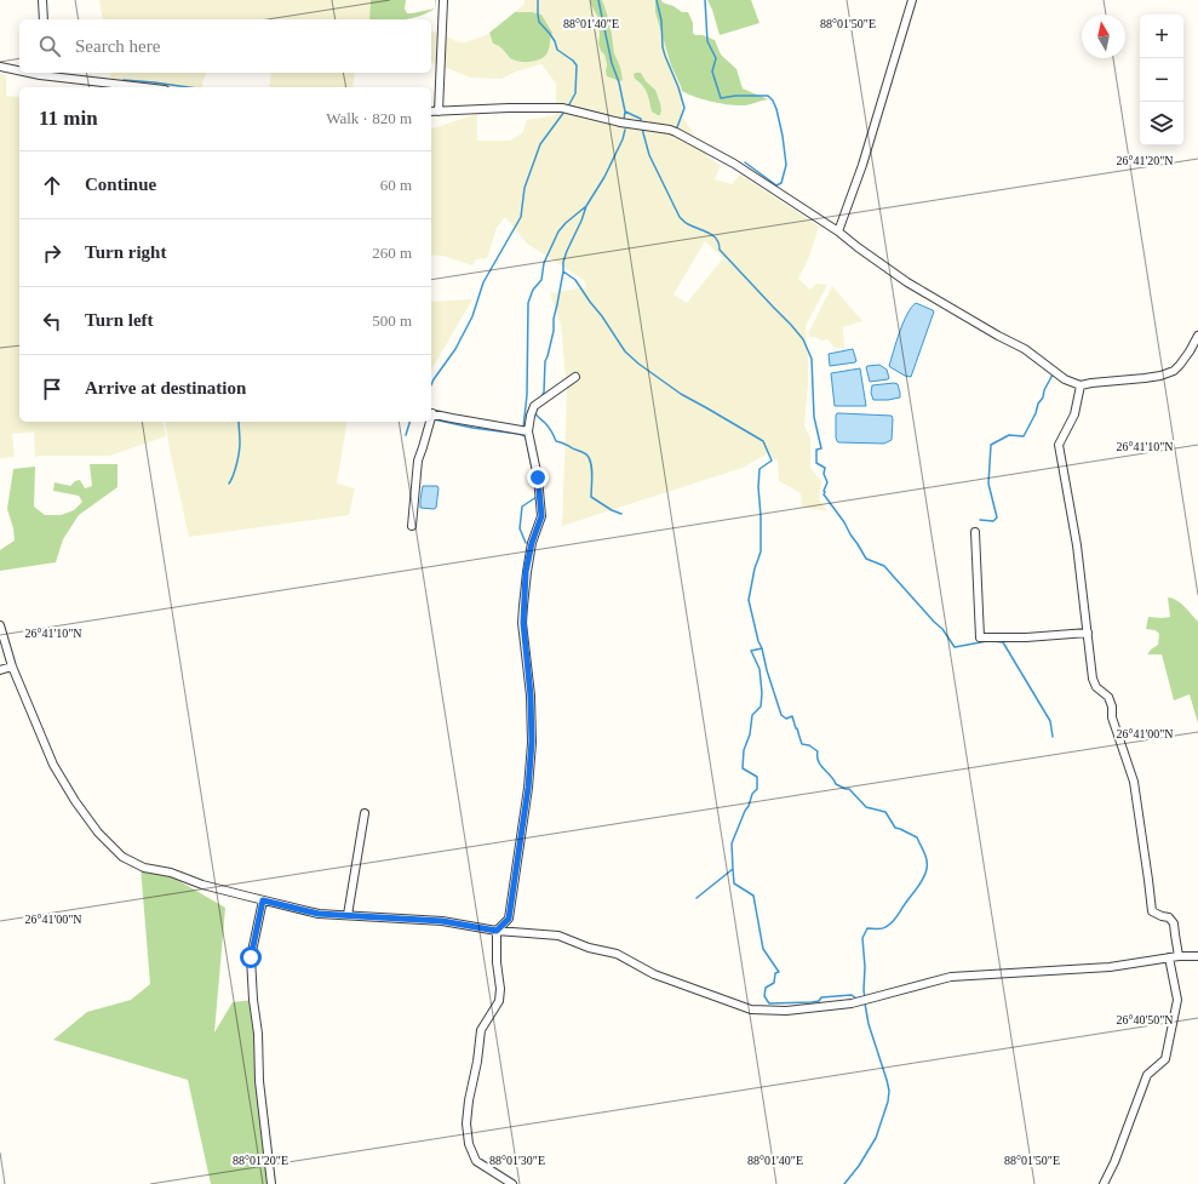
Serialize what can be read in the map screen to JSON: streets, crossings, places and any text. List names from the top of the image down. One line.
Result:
{"north":"top","page":{"map_buttons":["+","−"],"search":"Search here","heading":["11 min","Walk · 820 m"],"list":[["Continue","60 m"],["Turn right","260 m"],["Turn left","500 m"],"Arrive at destination"]},"coordinates":["88°01'40\"E","88°01'50\"E","26°41'20\"N","26°41'10\"N","26°41'00\"N","26°40'50\"N","88°01'20\"E","88°01'30\"E"]}
